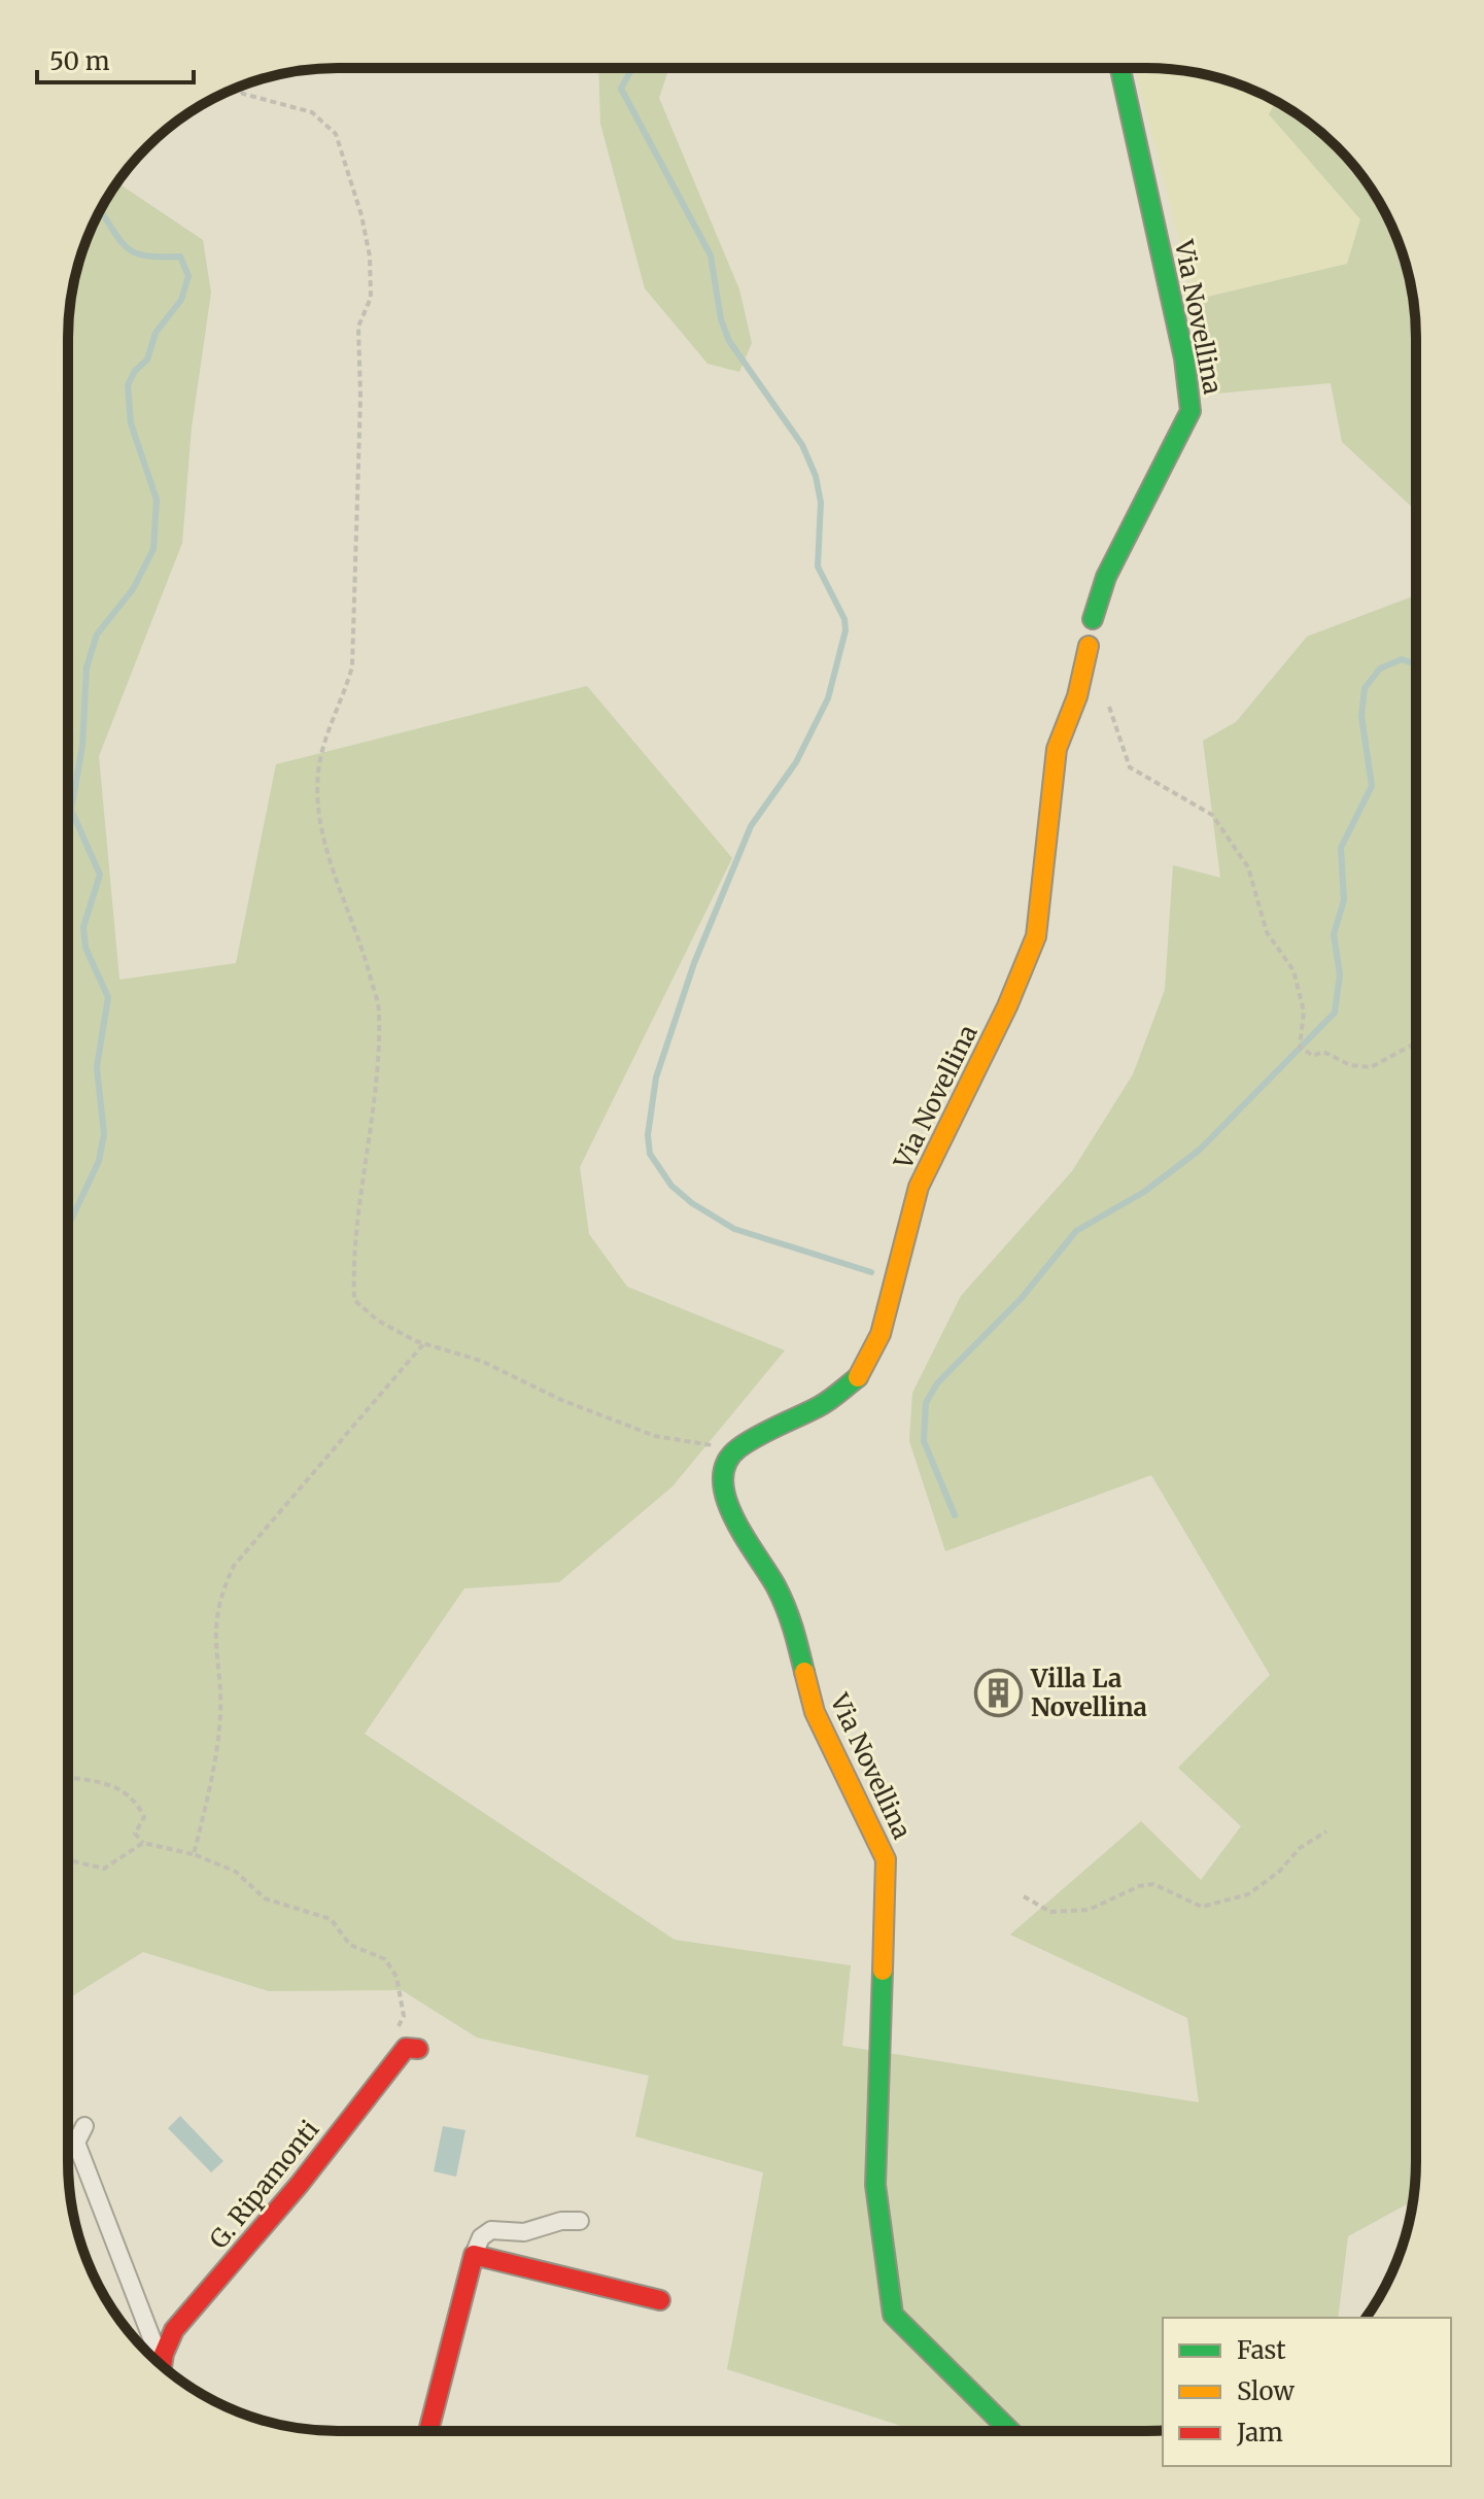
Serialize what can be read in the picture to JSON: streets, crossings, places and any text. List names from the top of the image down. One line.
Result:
{"streets":{"street":["Via Novellina","G. Ripamonti"]},"places":{"building":["Villa La Novellina"]},"legend":["Fast","Slow","Jam"],"scale_bar":"50 m"}
